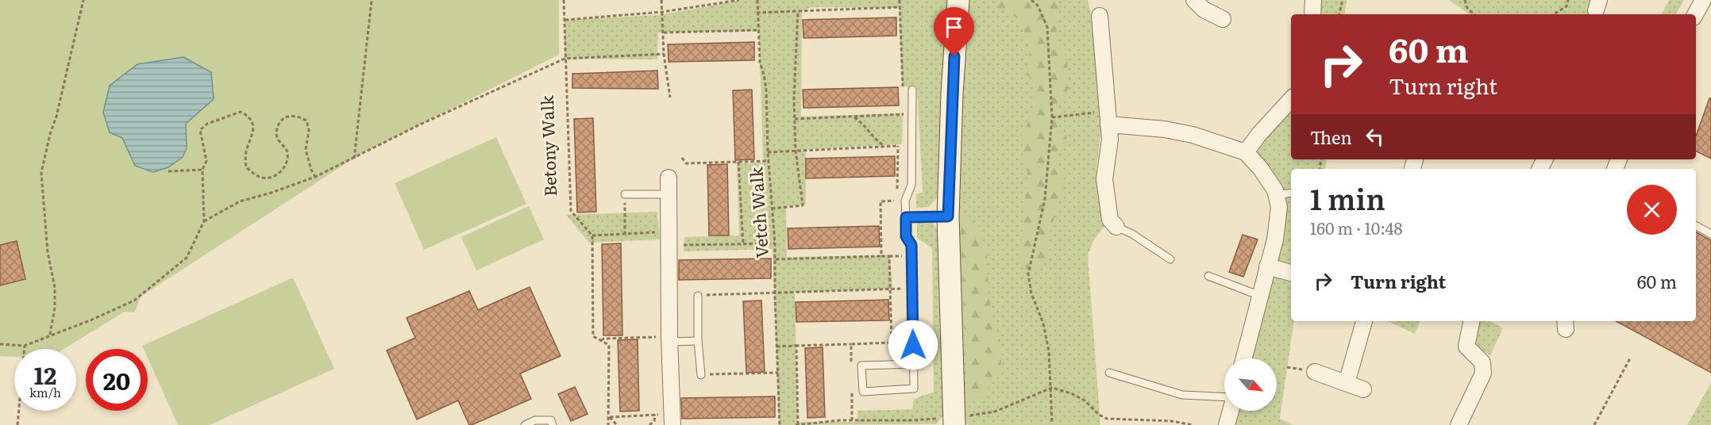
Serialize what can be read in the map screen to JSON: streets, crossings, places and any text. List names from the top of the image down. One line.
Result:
{"streets":{"path":["Betony Walk","Vetch Walk"]},"north":"bottom right","page":{"turn":["60 m","Turn right"],"then":"Then","heading":["1 min","160 m · 10:48"],"list":[{"name":"Turn right","value":"60 m"}],"speed":"12 km/h","limit":"20"}}
